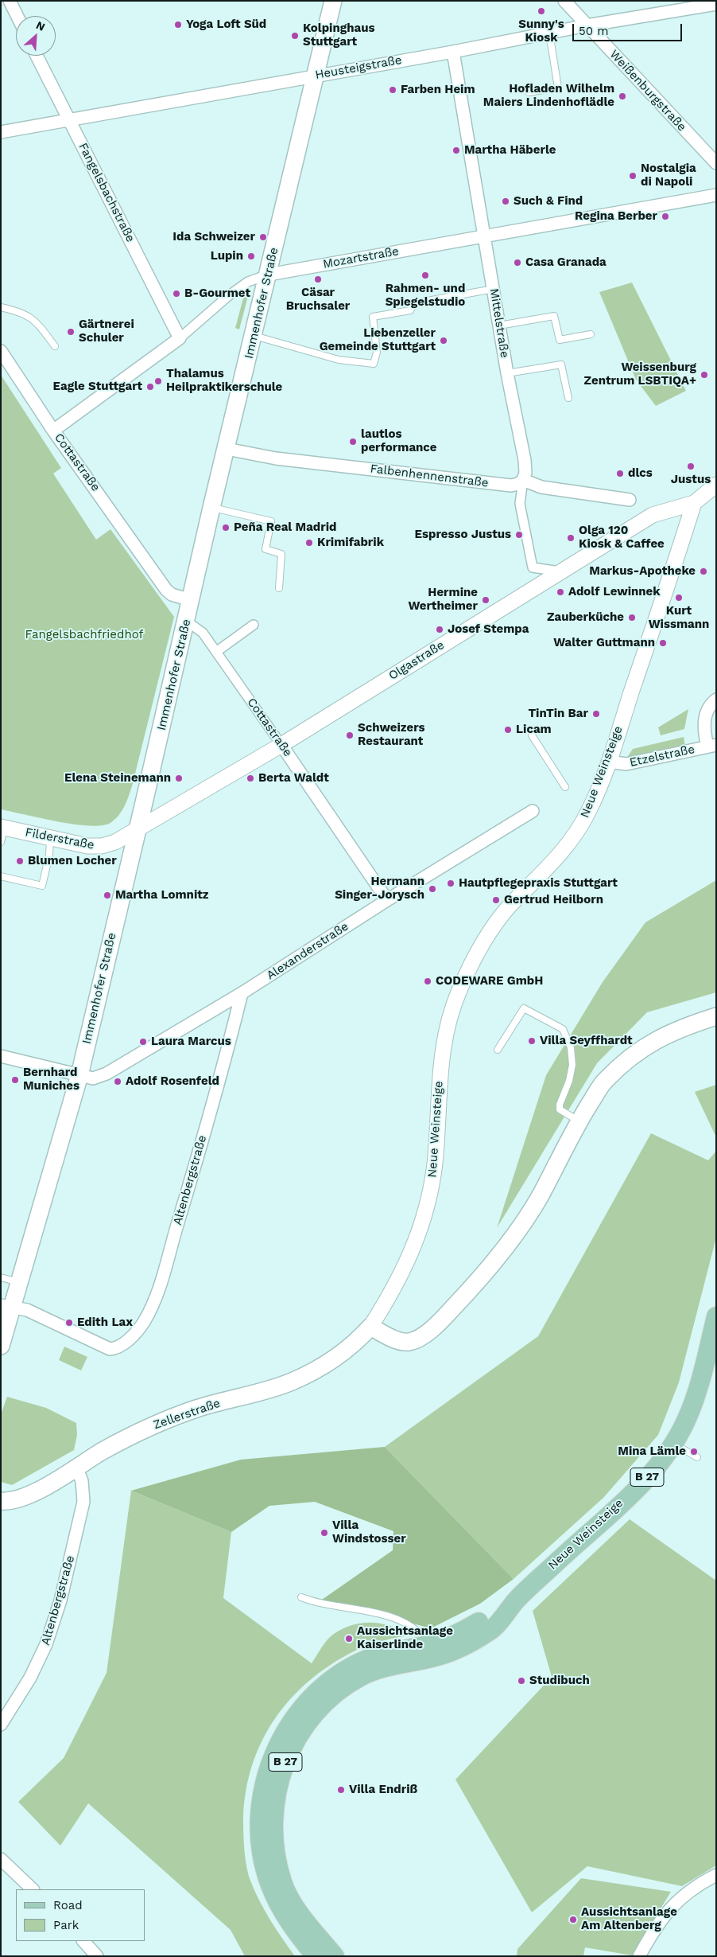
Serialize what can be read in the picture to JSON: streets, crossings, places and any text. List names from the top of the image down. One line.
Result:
{"streets":{"main road":["Immenhofer Straße","Neue Weinsteige","Zellerstraße","B 27"],"street":["Heusteigstraße","Weißenburgstraße","Fangelsbachstraße","Mozartstraße","Mittelstraße","Cottastraße","Falbenhennenstraße","Olgastraße","Etzelstraße","Filderstraße","Alexanderstraße","Altenbergstraße"]},"crossings":[["Heusteigstraße","Weißenburgstraße"],["Heusteigstraße","Fangelsbachstraße"],["Heusteigstraße","Immenhofer Straße"],["Heusteigstraße","Mittelstraße"],["Fangelsbachstraße","Mozartstraße"],["Mozartstraße","Immenhofer Straße"],["Mozartstraße","Mittelstraße"],["Mozartstraße","Cottastraße"],["Immenhofer Straße","Cottastraße"],["Immenhofer Straße","Falbenhennenstraße"],["Immenhofer Straße","Olgastraße"],["Immenhofer Straße","Filderstraße"],["Immenhofer Straße","Alexanderstraße"],["Immenhofer Straße","Altenbergstraße"],["Mittelstraße","Falbenhennenstraße"],["Mittelstraße","Olgastraße"],["Cottastraße","Olgastraße"],["Cottastraße","Alexanderstraße"],["Olgastraße","Neue Weinsteige"],["Olgastraße","Filderstraße"],["Etzelstraße","Neue Weinsteige"],["Neue Weinsteige","Zellerstraße"],["Alexanderstraße","Altenbergstraße"],["Altenbergstraße","Zellerstraße"]],"parks":["Fangelsbachfriedhof"],"places":["Sunny's Kiosk","Yoga Loft Süd","Kolpinghaus Stuttgart","Farben Heim","Hofladen Wilhelm Maiers Lindenhoflädle","Martha Häberle","Nostalgia di Napoli","Such & Find","Regina Berber","Ida Schweizer","Lupin","Casa Granada","Rahmen- und Spiegelstudio","Cäsar Bruchsaler","B-Gourmet","Gärtnerei Schuler","Liebenzeller Gemeinde Stuttgart","Weissenburg Zentrum LSBTIQA+","Thalamus Heilpraktikerschule","Eagle Stuttgart","lautlos performance","Justus","dlcs","Peña Real Madrid","Espresso Justus","Olga 120 Kiosk & Caffee","Krimifabrik","Markus-Apotheke","Adolf Lewinnek","Kurt Wissmann","Hermine Wertheimer","Zauberküche","Josef Stempa","Walter Guttmann","TinTin Bar","Licam","Schweizers Restaurant","Elena Steinemann","Berta Waldt","Blumen Locher","Hautpflegepraxis Stuttgart","Hermann Singer-Jorysch","Martha Lomnitz","Gertrud Heilborn","CODEWARE GmbH","Villa Seyffhardt","Laura Marcus","Bernhard Muniches","Adolf Rosenfeld","Edith Lax","Mina Lämle","Villa Windstosser","Aussichtsanlage Kaiserlinde","Studibuch","Villa Endriß","Aussichtsanlage Am Altenberg"],"legend":["Road","Park"],"scale_bar":"50 m","north":"top right"}
